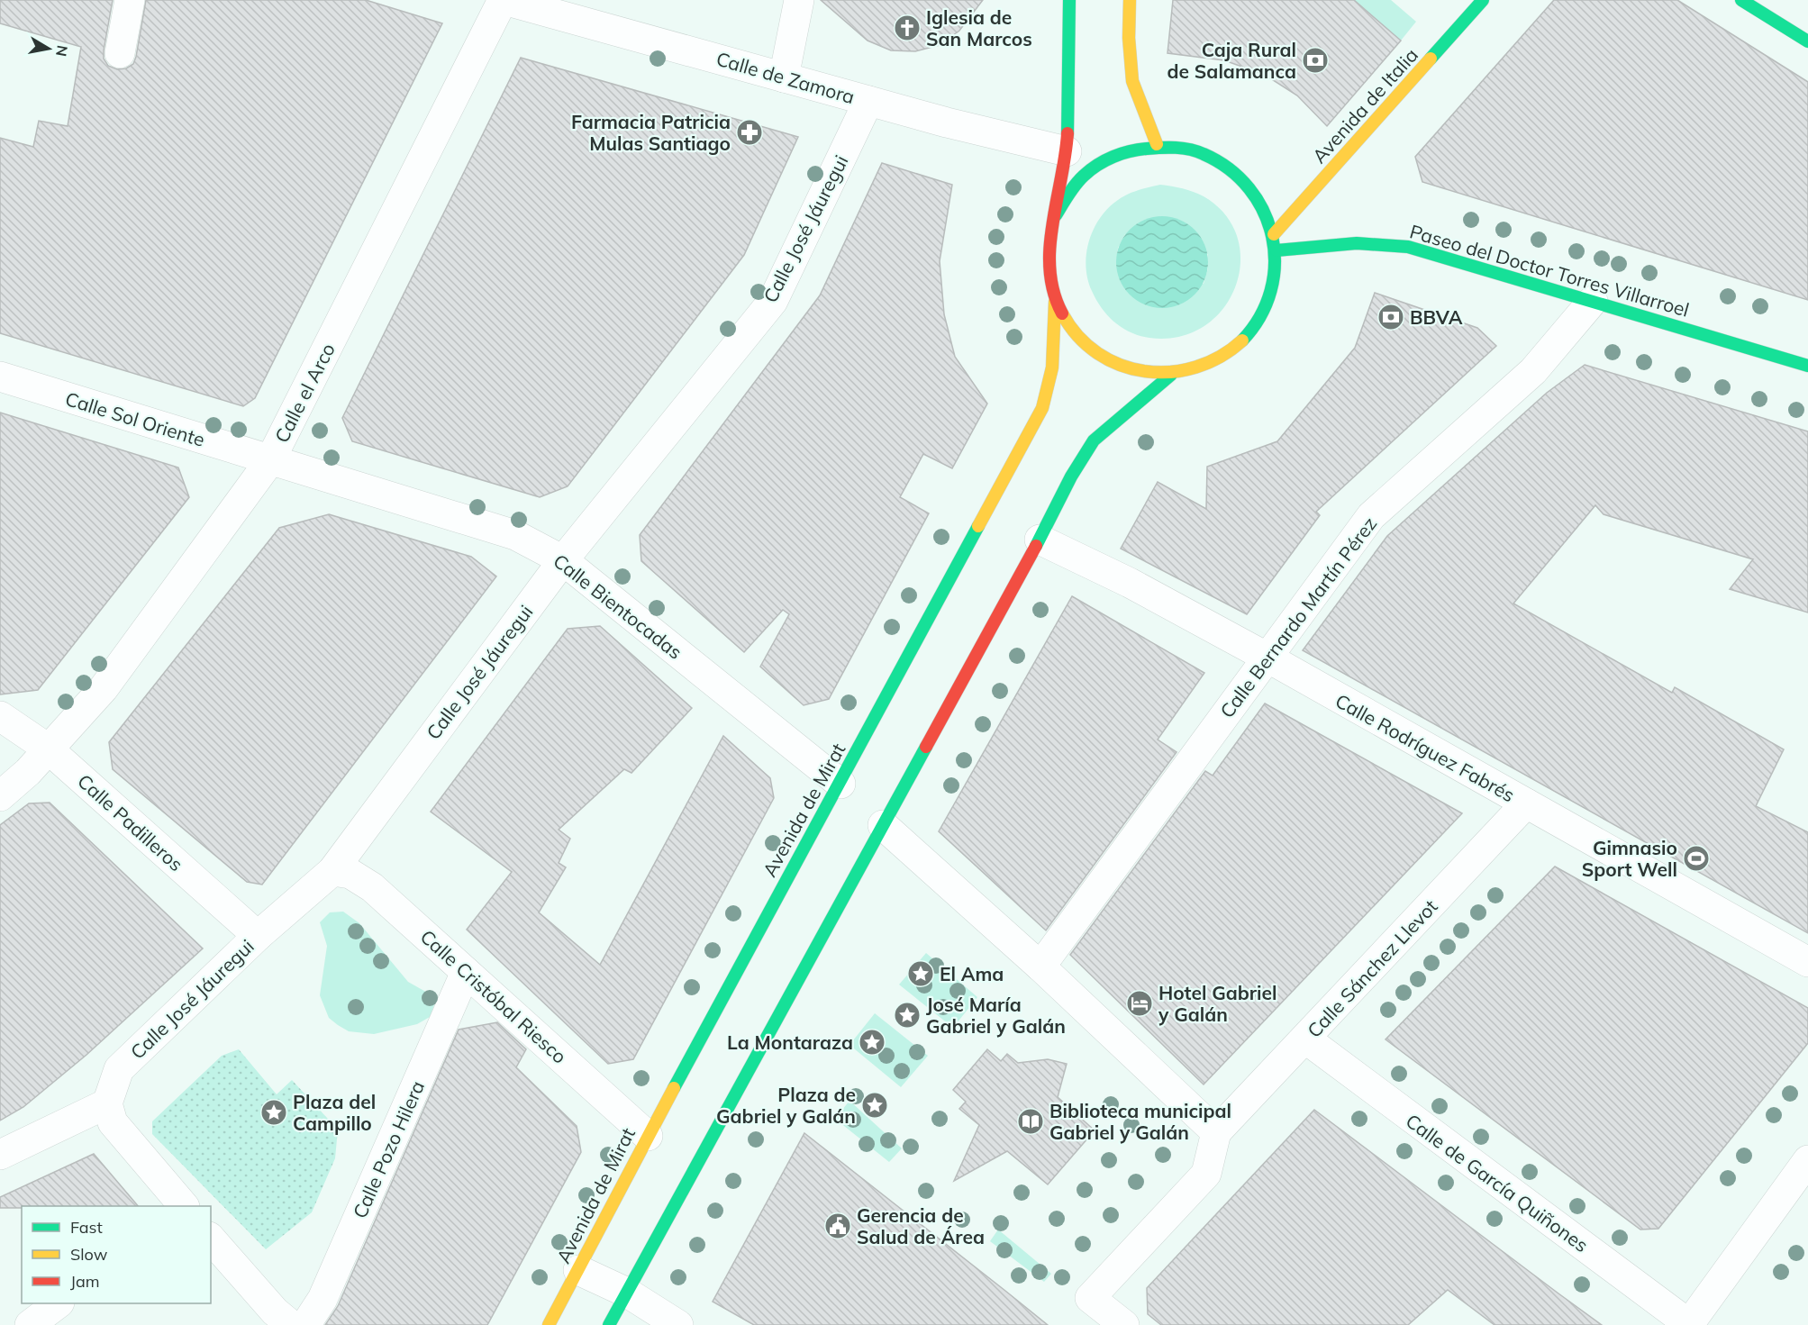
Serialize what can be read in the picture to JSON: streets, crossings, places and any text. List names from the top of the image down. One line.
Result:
{"streets":{"highway":["Avenida de Italia","Paseo del Doctor Torres Villarroel","Avenida de Mirat"],"street":["Calle de Zamora","Calle José Jáuregui","Calle el Arco","Calle Sol Oriente","Calle Bientocadas","Calle Bernardo Martín Pérez","Calle Rodríguez Fabrés","Calle Padilleros","Calle Sánchez Llevot","Calle Cristóbal Riesco","Calle Pozo Hilera","Calle de García Quiñones"]},"crossings":[["Calle de Zamora","Calle José Jáuregui"],["Calle de Zamora","Calle el Arco"],["Calle José Jáuregui","Calle Bientocadas"],["Calle José Jáuregui","Calle Padilleros"],["Calle José Jáuregui","Calle Cristóbal Riesco"],["Paseo del Doctor Torres Villarroel","Calle Bernardo Martín Pérez"],["Calle el Arco","Calle Sol Oriente"],["Calle el Arco","Calle Bientocadas"],["Calle el Arco","Calle Padilleros"],["Calle Sol Oriente","Calle Bientocadas"],["Calle Bientocadas","Avenida de Mirat"],["Calle Bernardo Martín Pérez","Calle Rodríguez Fabrés"],["Calle Rodríguez Fabrés","Calle Sánchez Llevot"],["Avenida de Mirat","Calle Cristóbal Riesco"],["Calle Sánchez Llevot","Calle de García Quiñones"],["Calle Cristóbal Riesco","Calle Pozo Hilera"]],"places":{"church":["Iglesia de San Marcos"],"bank":["Caja Rural de Salamanca","BBVA"],"pharmacy":["Farmacia Patricia Mulas Santiago"],"sports":["Gimnasio Sport Well"],"place":["El Ama","José María Gabriel y Galán","La Montaraza","Plaza de Gabriel y Galán","Plaza del Campillo"],"hotel":["Hotel Gabriel y Galán"],"library":["Biblioteca municipal Gabriel y Galán"],"public building":["Gerencia de Salud de Área"]},"legend":["Fast","Slow","Jam"],"north":"right"}
